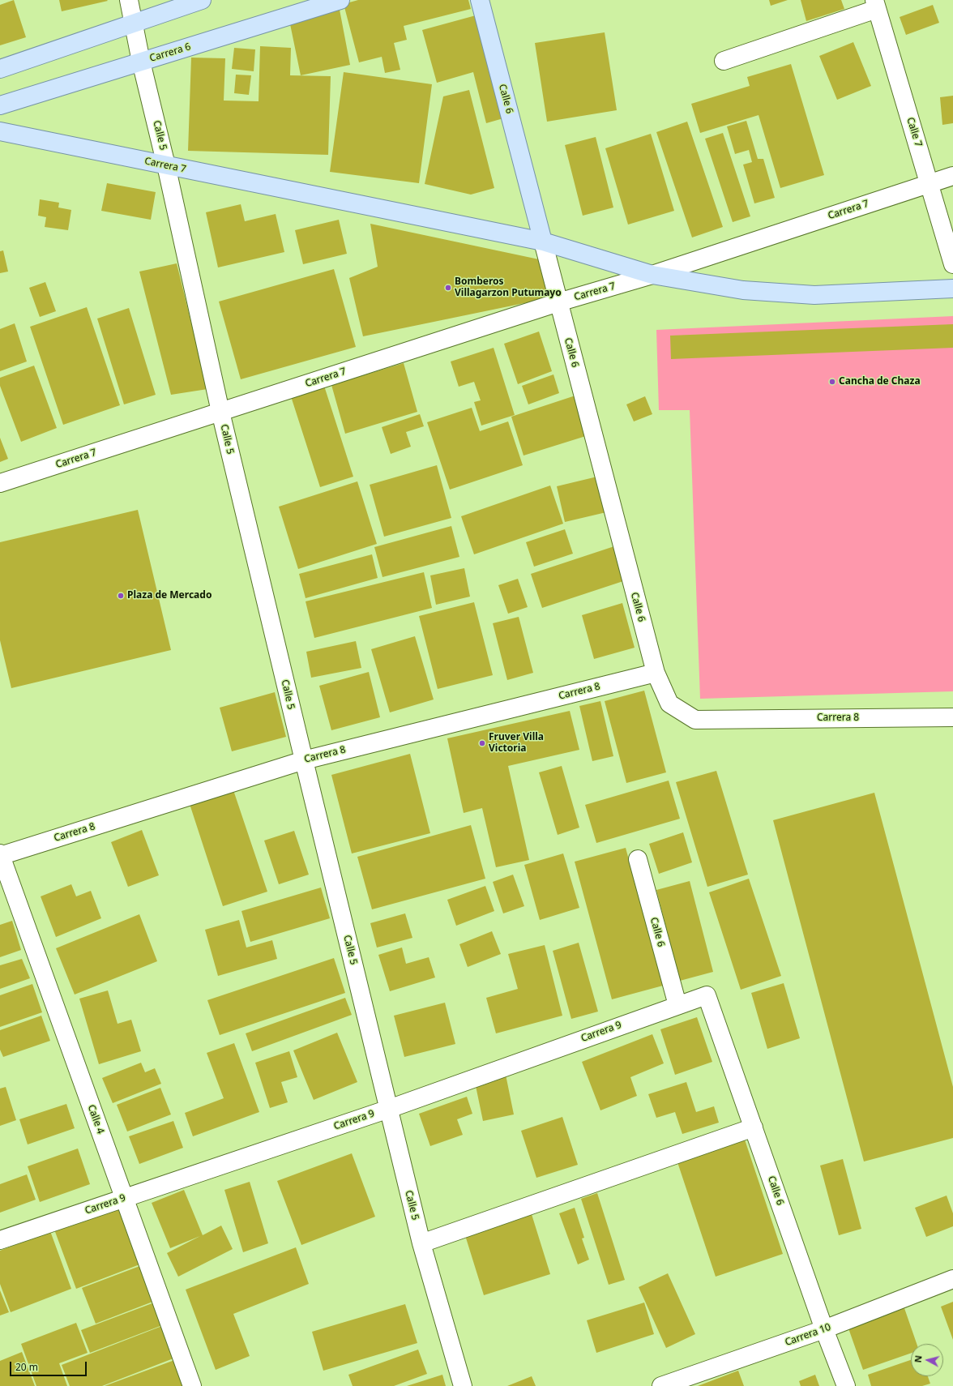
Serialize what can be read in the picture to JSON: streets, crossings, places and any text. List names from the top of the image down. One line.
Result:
{"streets":{"main road":["Carrera 6","Calle 6","Carrera 7"],"street":["Calle 7","Calle 5","Carrera 8","Carrera 9","Calle 4","Carrera 10"]},"crossings":[["Carrera 6","Calle 5"],["Calle 6","Carrera 7"],["Calle 6","Carrera 8"],["Calle 6","Carrera 9"],["Calle 6","Carrera 10"],["Calle 7","Carrera 7"],["Calle 5","Carrera 7"],["Calle 5","Carrera 8"],["Calle 5","Carrera 9"],["Carrera 8","Calle 4"],["Carrera 9","Calle 4"]],"places":["Bomberos Villagarzon Putumayo","Cancha de Chaza","Plaza de Mercado","Fruver Villa Victoria"],"scale_bar":"20 m","north":"left"}
